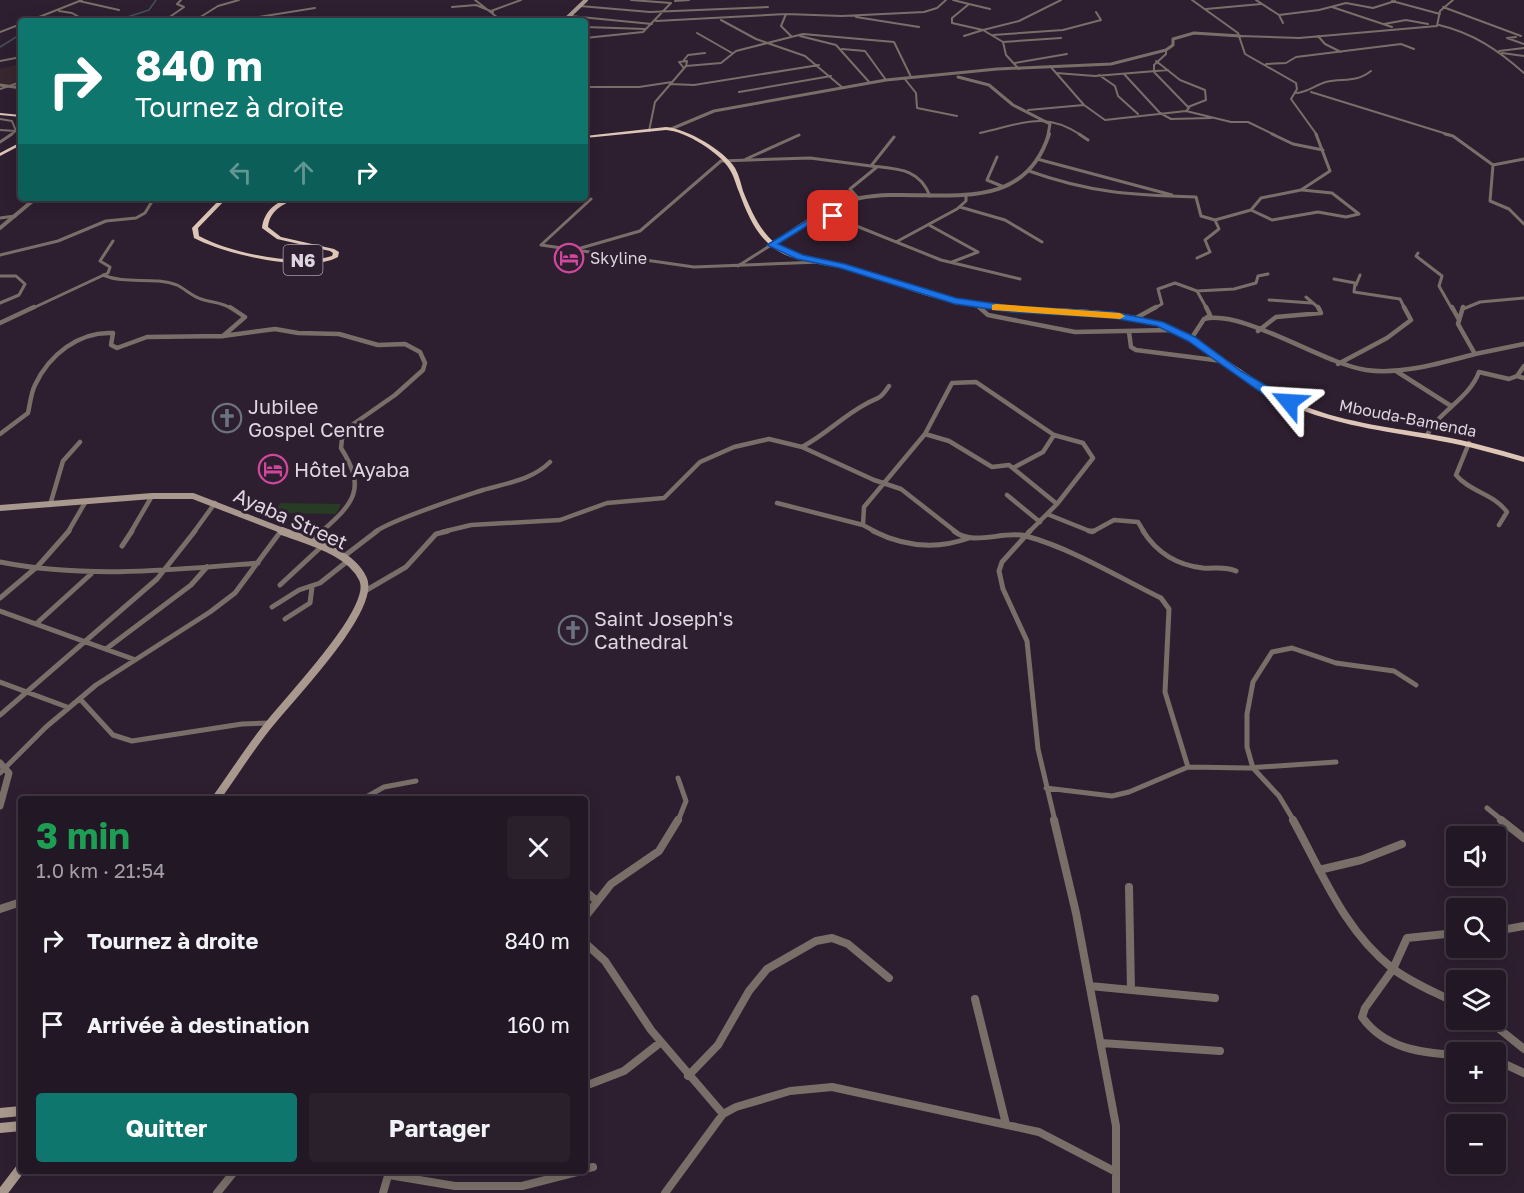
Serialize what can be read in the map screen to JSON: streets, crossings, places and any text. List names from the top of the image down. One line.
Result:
{"streets":{"highway":["N6","Mbouda-Bamenda"],"main road":["Ayaba Street"]},"places":{"hotel":["Skyline","Hôtel Ayaba"],"church":["Jubilee Gospel Centre","Saint Joseph's Cathedral"]},"page":{"turn":["840 m","Tournez à droite"],"heading":["3 min","1.0 km · 21:54"],"map_buttons":["+","−"],"list":[{"name":"Tournez à droite","value":"840 m"},{"name":"Arrivée à destination","value":"160 m"}],"buttons":["Quitter","Partager"]}}
